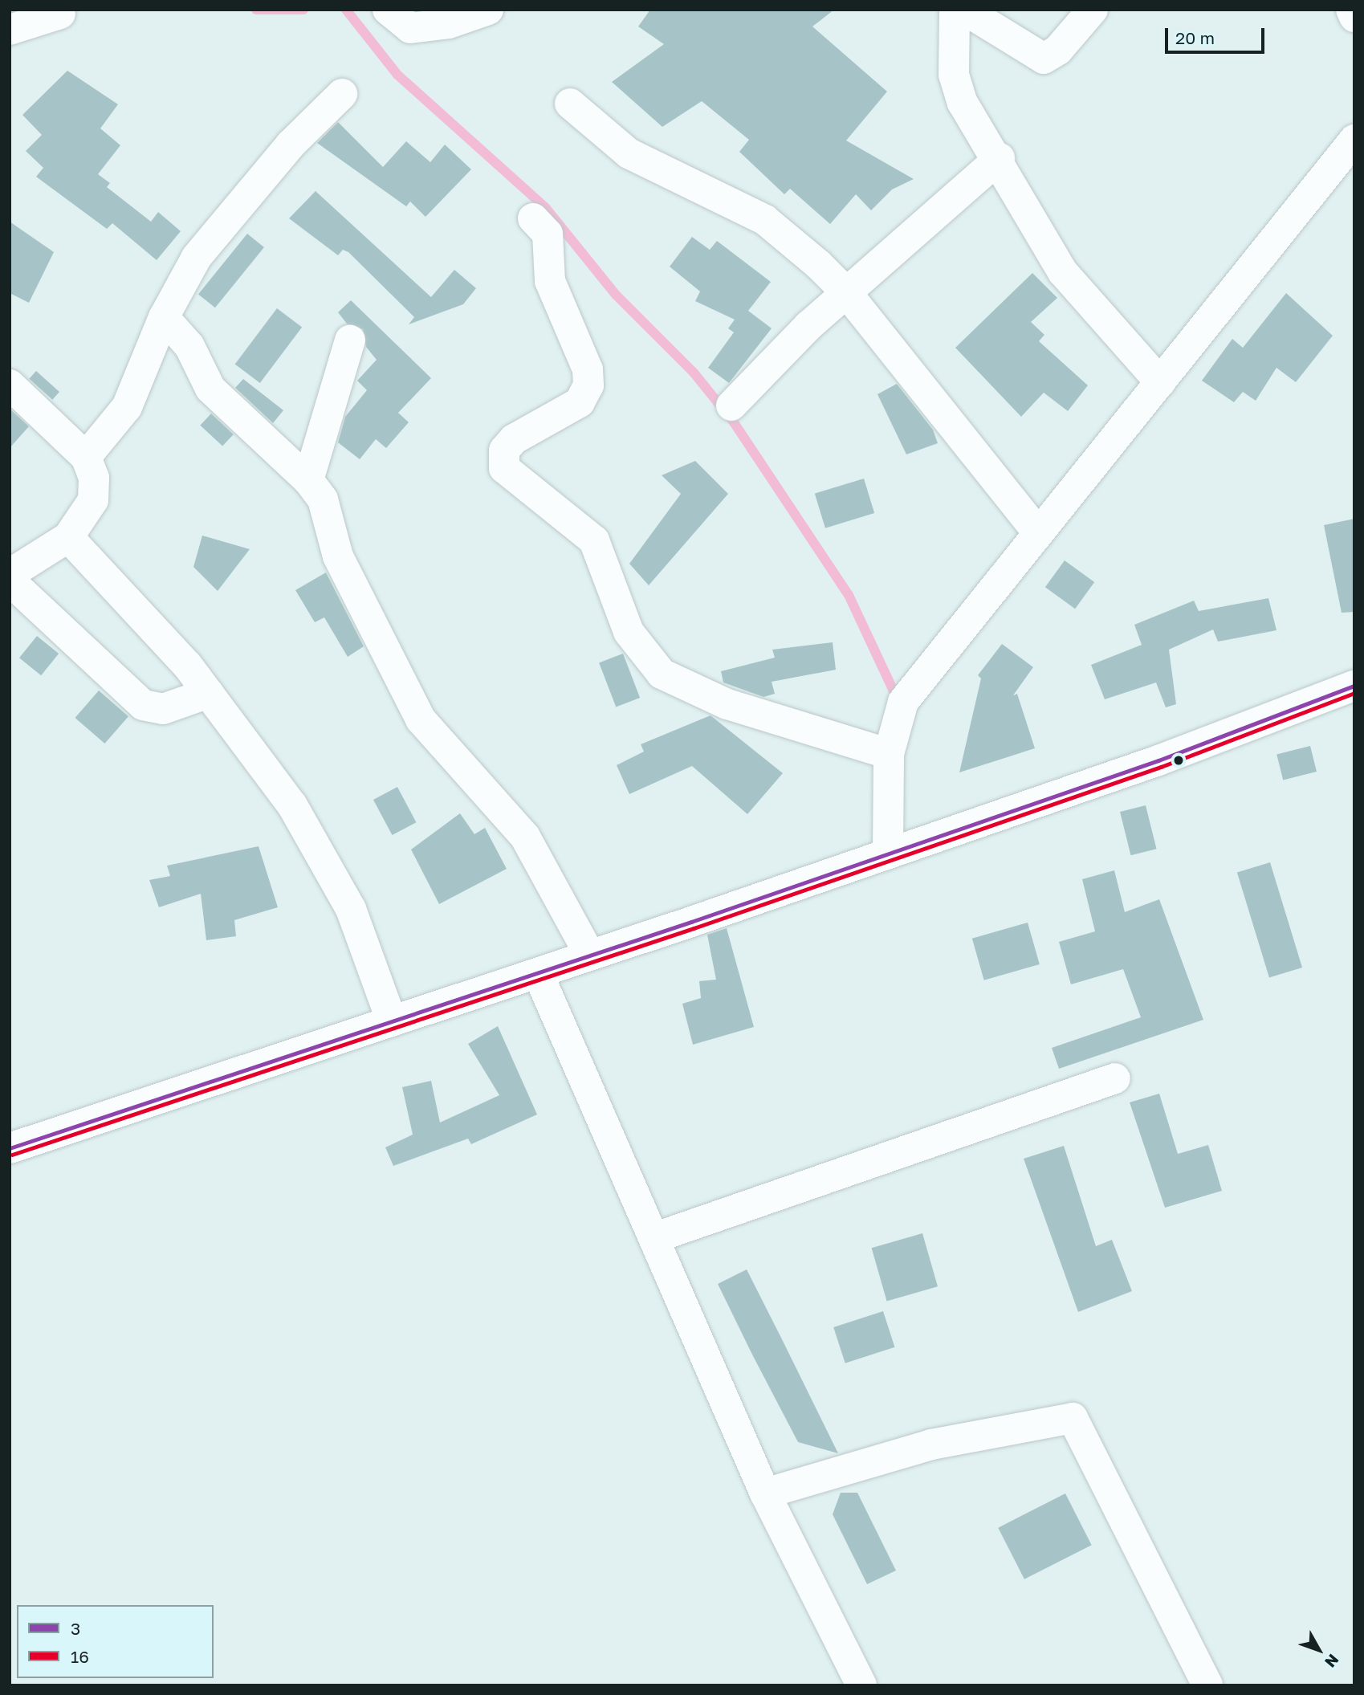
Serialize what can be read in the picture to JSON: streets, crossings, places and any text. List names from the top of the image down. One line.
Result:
{"lines":["transit line 3","transit line 16"],"legend":["3","16"],"scale_bar":"20 m","north":"bottom right"}
